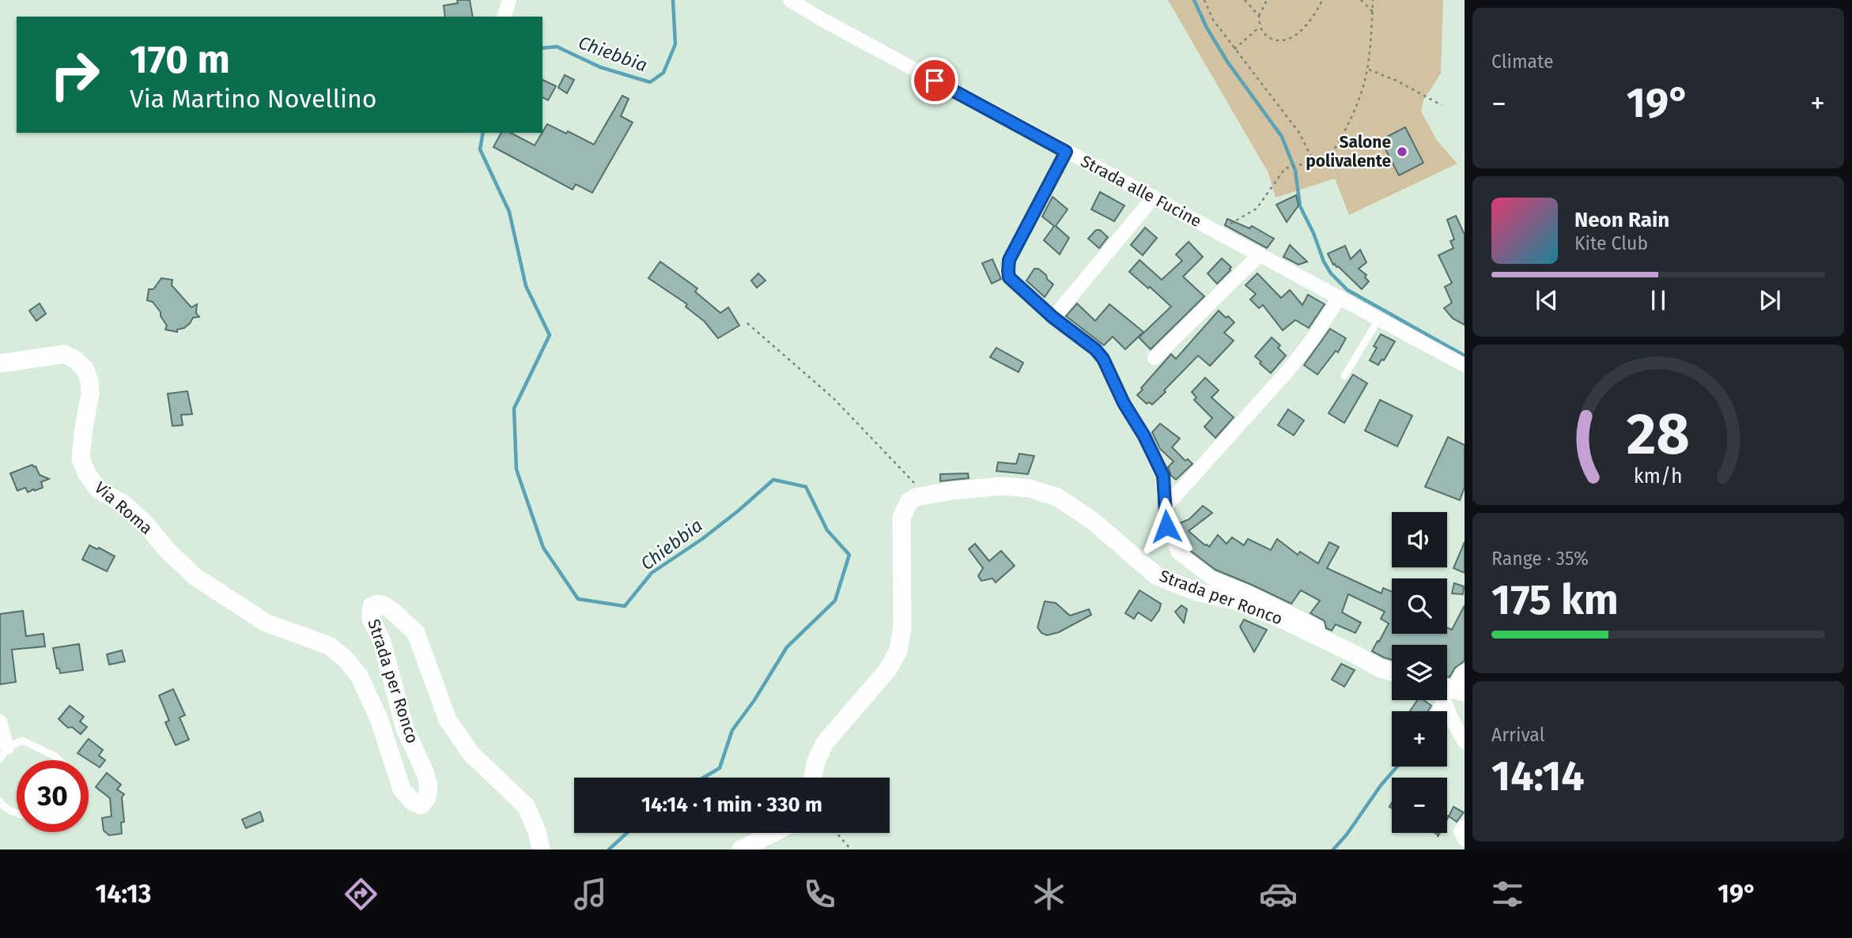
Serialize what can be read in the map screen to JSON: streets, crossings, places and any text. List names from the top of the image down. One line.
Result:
{"streets":{"street":["Strada alle Fucine","Via Roma","Strada per Ronco"]},"crossings":[["Via Roma","Strada per Ronco"]],"water":["Chiebbia"],"places":["Salone polivalente"],"page":{"tile":["Climate",["Range · 35%","175 km"],["Arrival","14:14"]],"turn":["170 m","Via Martino Novellino"],"heat":["−","19°","+"],"song":["Neon Rain","Kite Club"],"map_buttons":["+","−"],"limit":"30","trip":"14:14 · 1 min · 330 m","tabs":["14:13","19°"],"gauge":["28","km/h"]}}
